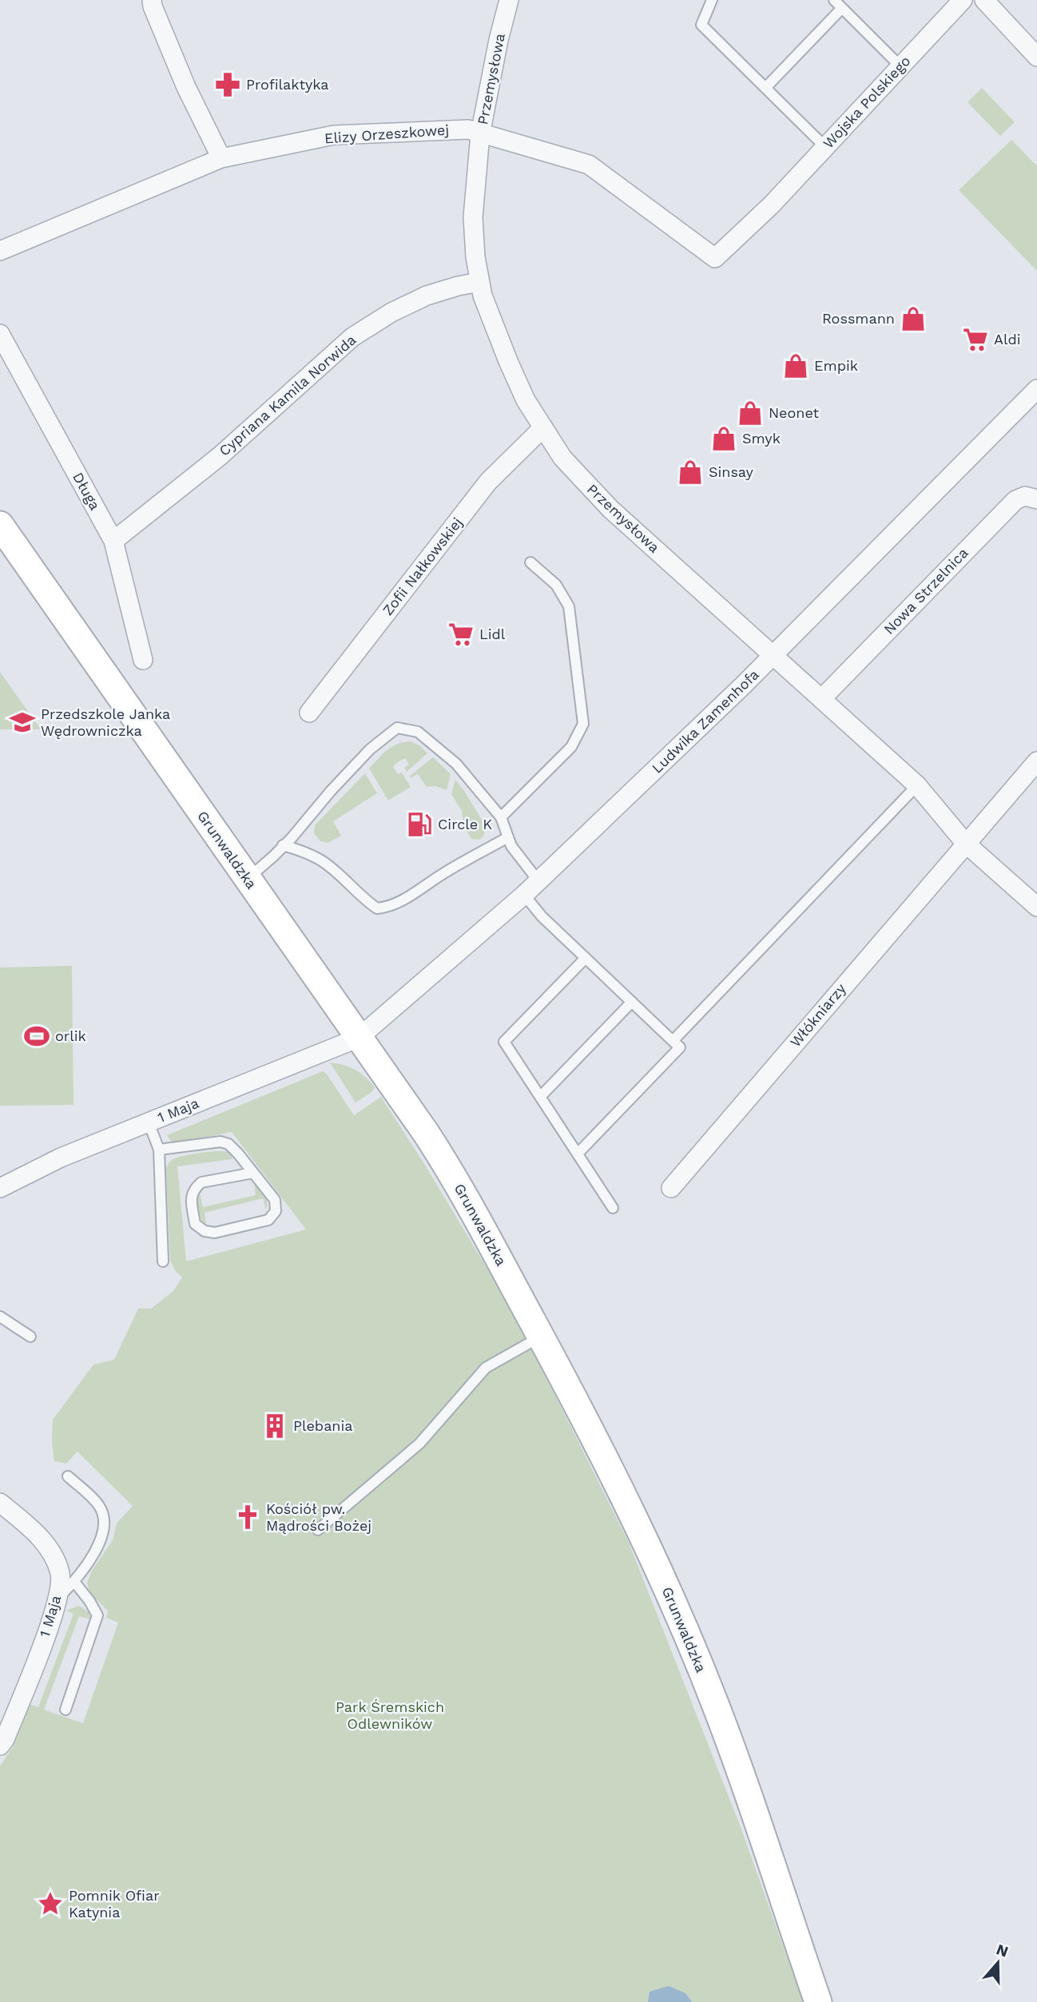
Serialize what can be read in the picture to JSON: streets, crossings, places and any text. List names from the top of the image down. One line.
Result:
{"streets":{"main road":["Grunwaldzka"],"street":["Przemysłowa","Wojska Polskiego","Elizy Orzeszkowej","Cypriana Kamila Norwida","Długa","Zofii Nałkowskiej","Nowa Strzelnica","Ludwika Zamenhofa","Włókniarzy","1 Maja"]},"crossings":[["Przemysłowa","Elizy Orzeszkowej"],["Przemysłowa","Cypriana Kamila Norwida"],["Przemysłowa","Zofii Nałkowskiej"],["Przemysłowa","Nowa Strzelnica"],["Przemysłowa","Ludwika Zamenhofa"],["Przemysłowa","Włókniarzy"],["Wojska Polskiego","Elizy Orzeszkowej"],["Cypriana Kamila Norwida","Długa"],["Ludwika Zamenhofa","Grunwaldzka"],["Ludwika Zamenhofa","1 Maja"],["Grunwaldzka","1 Maja"]],"parks":["Park Śremskich Odlewników"],"places":{"pharmacy":["Profilaktyka"],"shop":["Rossmann","Empik","Neonet","Smyk","Sinsay"],"supermarket":["Aldi","Lidl"],"school or university":["Przedszkole Janka Wędrowniczka"],"fuel station":["Circle K"],"sports":["orlik"],"building":["Plebania"],"church":["Kościół pw. Mądrości Bożej"],"place":["Pomnik Ofiar Katynia"]},"north":"top"}
